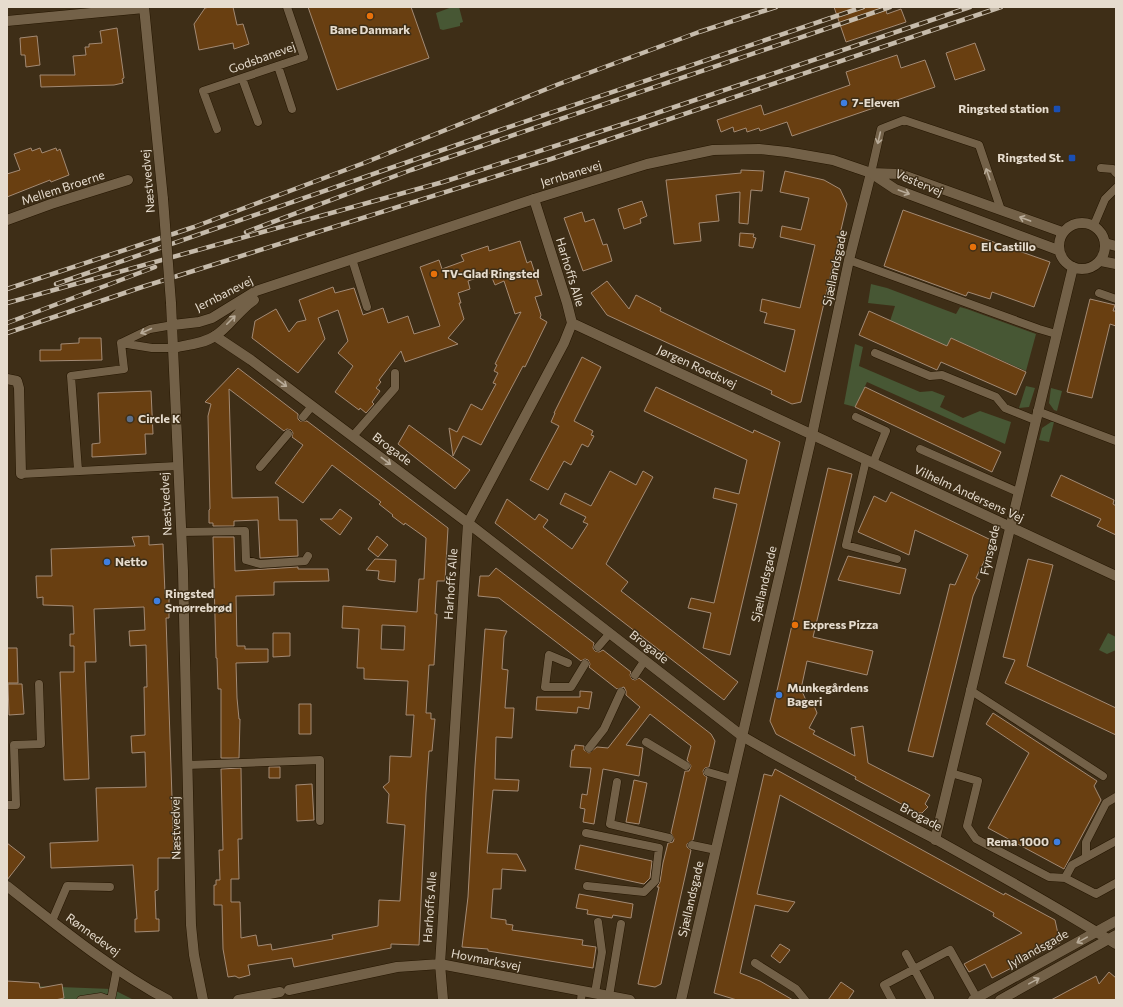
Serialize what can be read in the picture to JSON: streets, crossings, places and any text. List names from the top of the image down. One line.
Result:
{"streets":{"street":["Jernbanevej","Næstvedvej","Vestervej","Mellem Broerne","Sjællandsgade","Harhoffs Alle","Jørgen Roedsvej","Brogade","Vilhelm Andersens Vej","Fynsgade","Rønnedevej","Jyllandsgade","Hovmarksvej"],"lane":["Godsbanevej"]},"crossings":[["Jernbanevej","Næstvedvej"],["Jernbanevej","Vestervej"],["Jernbanevej","Sjællandsgade"],["Jernbanevej","Harhoffs Alle"],["Jernbanevej","Brogade"],["Vestervej","Sjællandsgade"],["Vestervej","Fynsgade"],["Sjællandsgade","Jørgen Roedsvej"],["Sjællandsgade","Brogade"],["Sjællandsgade","Vilhelm Andersens Vej"],["Harhoffs Alle","Jørgen Roedsvej"],["Harhoffs Alle","Brogade"],["Harhoffs Alle","Hovmarksvej"],["Jørgen Roedsvej","Vilhelm Andersens Vej"],["Brogade","Fynsgade"],["Brogade","Jyllandsgade"],["Vilhelm Andersens Vej","Fynsgade"]],"places":{"other":["Bane Danmark","7-Eleven","El Castillo","TV-Glad Ringsted","Circle K","Netto","Ringsted Smørrebrød","Express Pizza","Munkegårdens Bageri","Rema 1000"],"transit":["Ringsted station","Ringsted St."]}}
